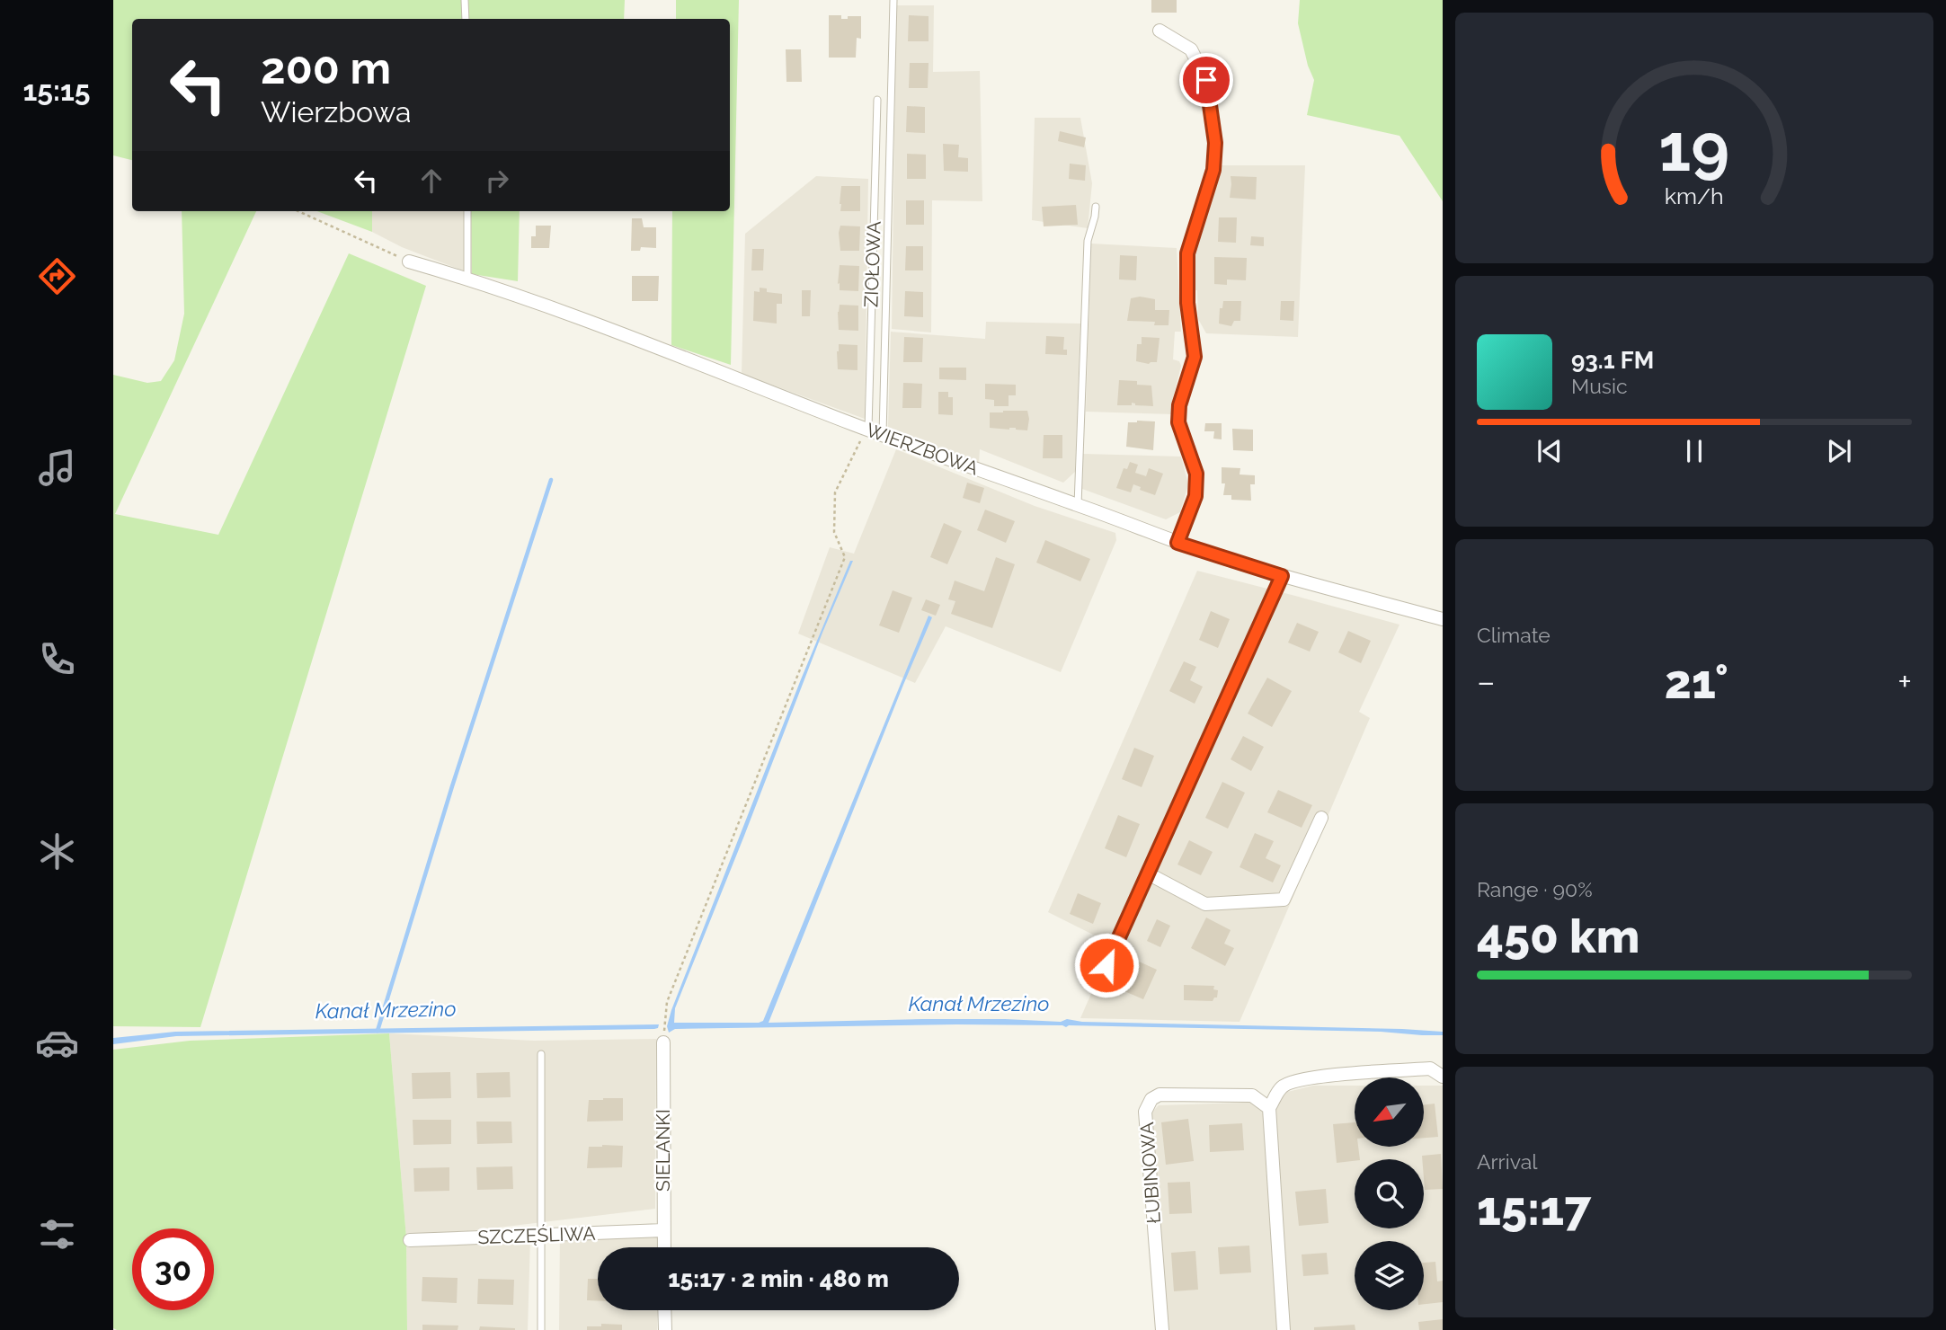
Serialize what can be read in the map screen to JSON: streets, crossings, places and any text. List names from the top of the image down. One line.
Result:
{"streets":{"street":["WIERZBOWA","SIELANKI","ŁUBINOWA","SZCZĘŚLIWA"],"lane":["ZIOŁOWA"]},"crossings":[["ZIOŁOWA","WIERZBOWA"],["SIELANKI","SZCZĘŚLIWA"]],"water":["Kanał Mrzezino"],"north":"bottom left","page":{"tabs":"15:15","turn":["200 m","Wierzbowa"],"song":["93.1 FM","Music"],"tile":["Climate",["Range · 90%","450 km"],["Arrival","15:17"]],"heat":["−","21°","+"],"limit":"30","trip":"15:17 · 2 min · 480 m","gauge":["19","km/h"]}}
